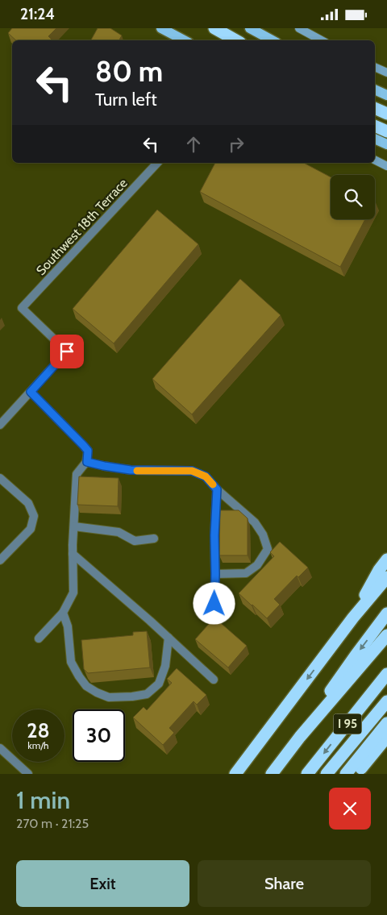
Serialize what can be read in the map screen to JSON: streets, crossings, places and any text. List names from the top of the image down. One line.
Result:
{"streets":{"highway":["I 95"],"street":["Southwest 18th Terrace"]},"page":{"status":"21:24","turn":["80 m","Turn left"],"speed":"28 km/h","limit":"30","heading":["1 min","270 m · 21:25"],"buttons":["Exit","Share"]}}
